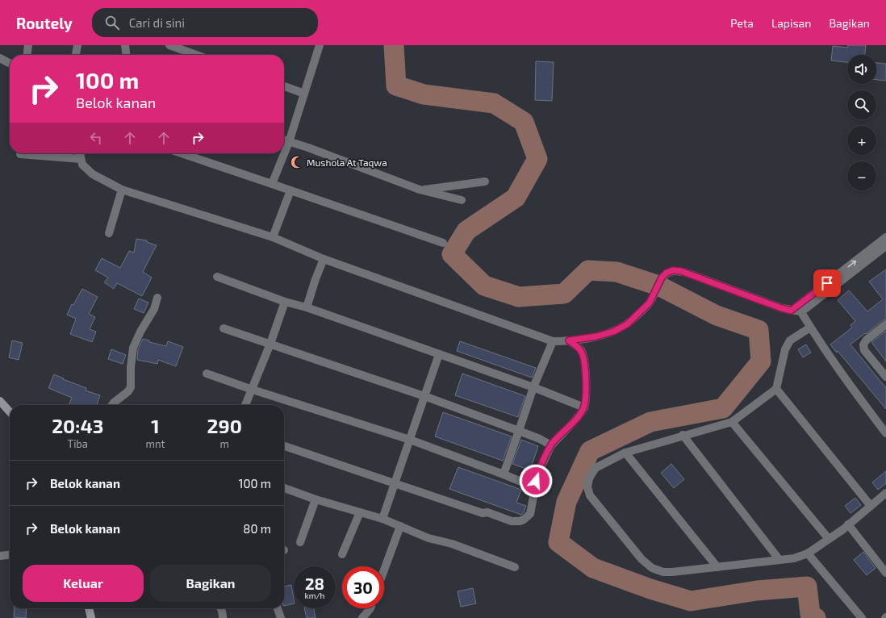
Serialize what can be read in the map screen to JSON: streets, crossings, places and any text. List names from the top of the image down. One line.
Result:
{"places":{"mosque":["Mushola At Taqwa"]},"page":{"header":"Routely","search":"Cari di sini","nav":["Peta","Lapisan","Bagikan"],"map_buttons":["+","−"],"turn":["100 m","Belok kanan"],"eta":["20:43","Tiba","1","mnt","290","m"],"list":[{"name":"Belok kanan","value":"100 m"},{"name":"Belok kanan","value":"80 m"}],"buttons":["Keluar","Bagikan"],"speed":"28 km/h","limit":"30"}}
